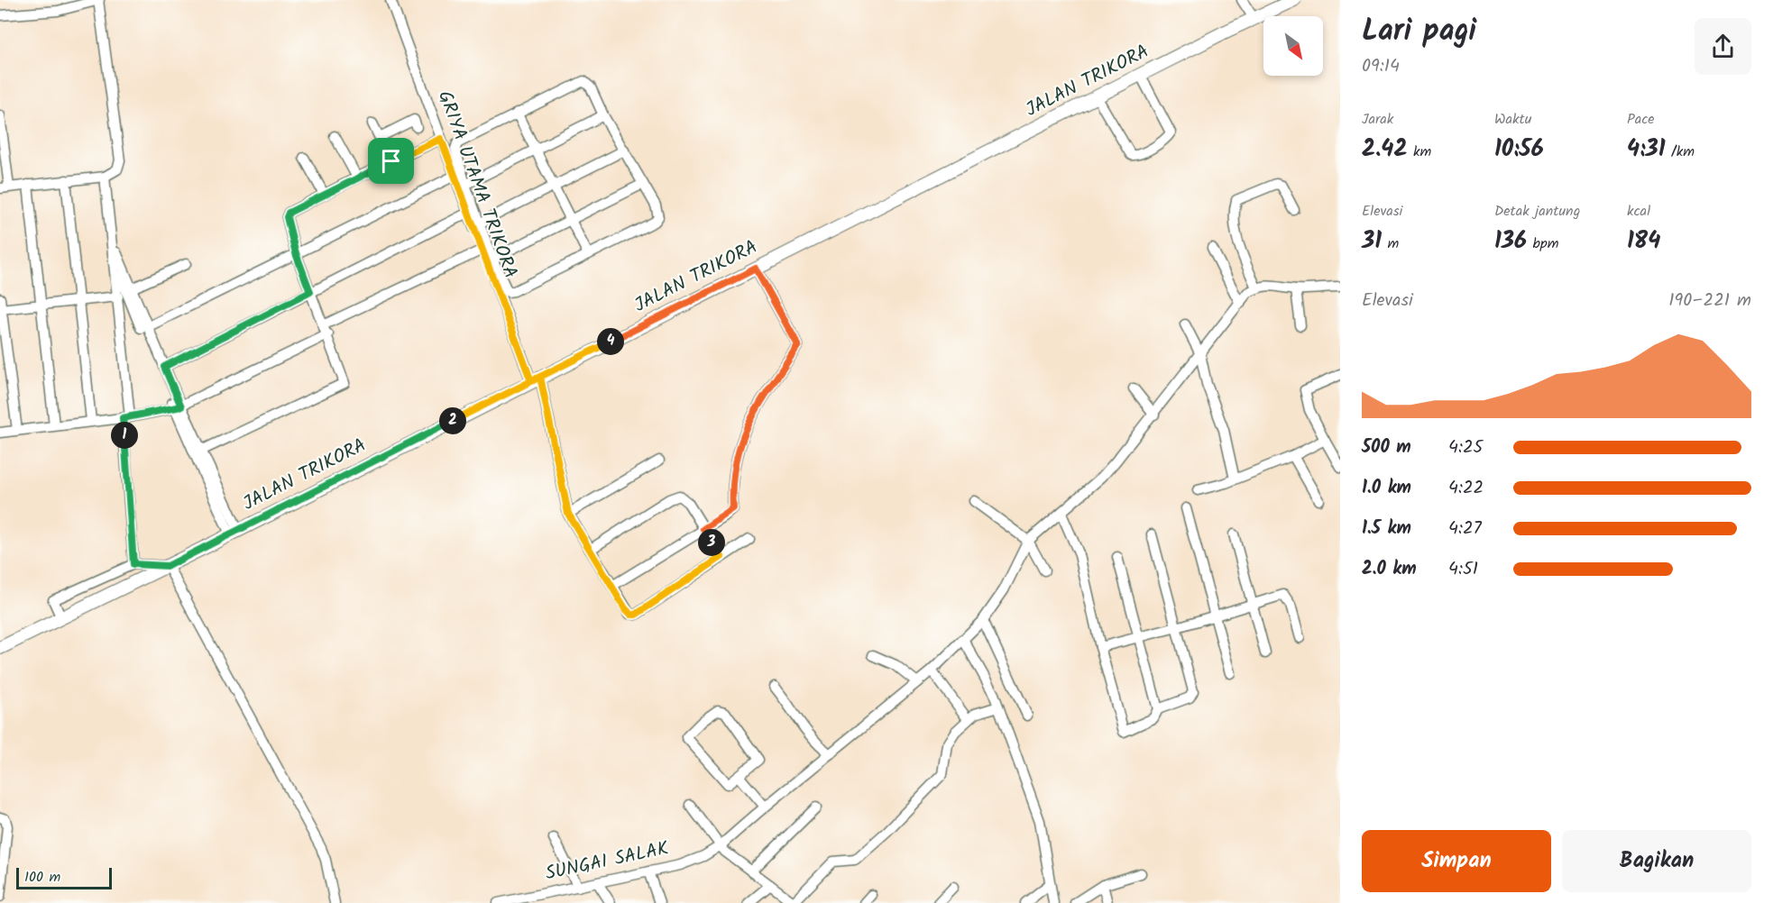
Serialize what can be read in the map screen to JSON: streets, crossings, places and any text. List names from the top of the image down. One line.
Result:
{"streets":{"main road":["JALAN TRIKORA"],"street":["GRIYA UTAMA TRIKORA","SUNGAI SALAK"]},"crossings":[["JALAN TRIKORA","GRIYA UTAMA TRIKORA"]],"scale_bar":"100 m","north":"bottom right","page":{"heading":["Lari pagi","09:14"],"stats":[["Jarak","2.42 km"],["Waktu","10:56"],["Pace","4:31 /km"],["Elevasi","31 m"],["Detak jantung","136 bpm"],["kcal","184"]],"chart":["Elevasi","190–221 m"],"pins":["4","2","1","3"],"list":[{"name":"500 m","note":"4:25"},{"name":"1.0 km","note":"4:22"},{"name":"1.5 km","note":"4:27"},{"name":"2.0 km","note":"4:51"}],"buttons":["Simpan","Bagikan"],"scale":"100 m"}}
